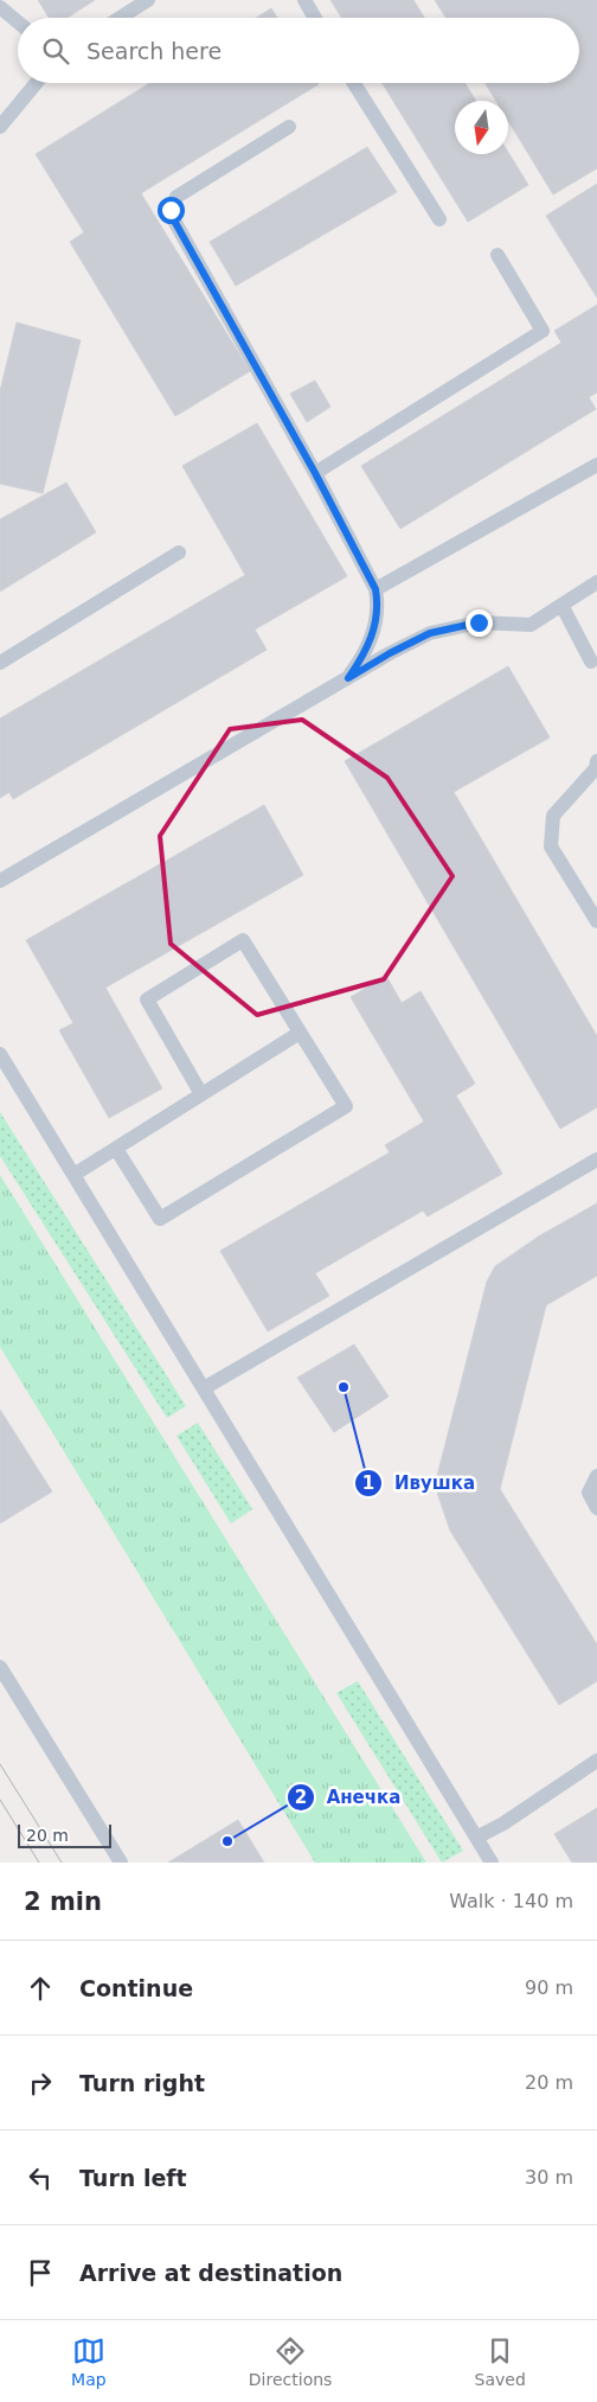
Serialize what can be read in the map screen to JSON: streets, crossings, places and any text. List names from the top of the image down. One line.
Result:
{"places":["Ивушка","Анечка"],"scale_bar":"20 m","north":"bottom","page":{"search":"Search here","scale":"20 m","heading":["2 min","Walk · 140 m"],"list":[["Continue","90 m"],["Turn right","20 m"],["Turn left","30 m"],"Arrive at destination"],"nav":["Map","Directions","Saved"]}}
